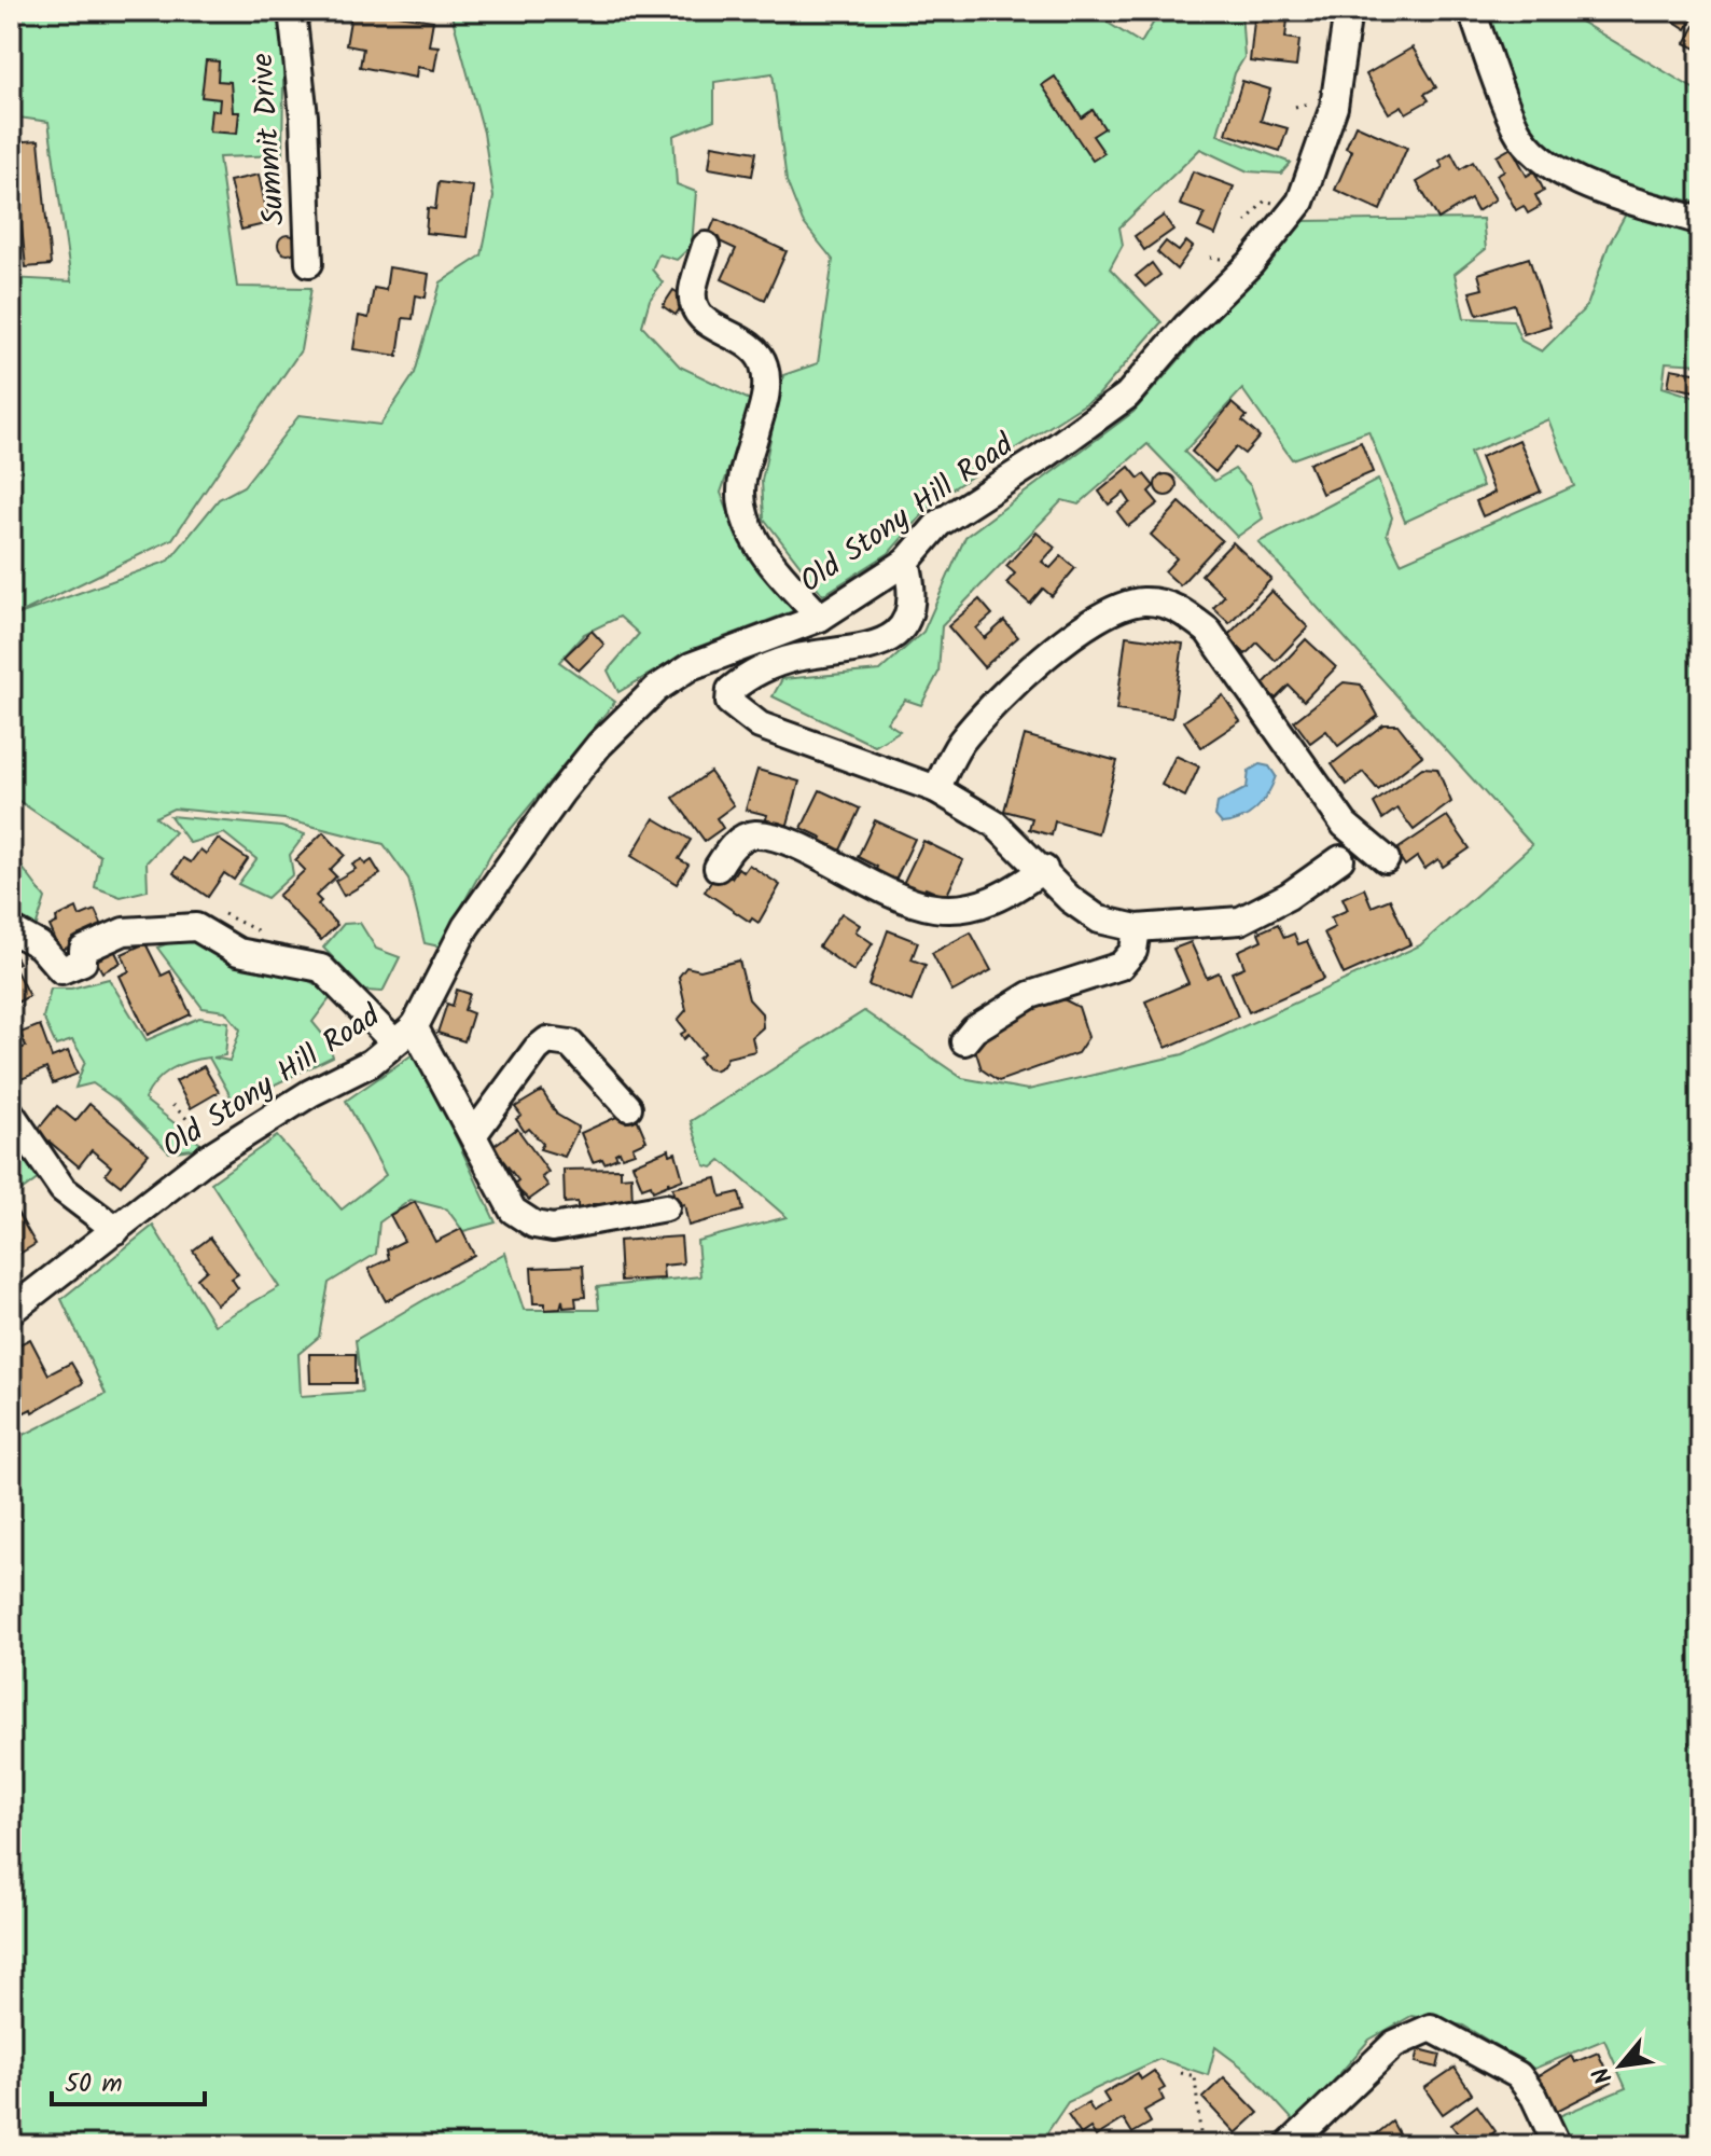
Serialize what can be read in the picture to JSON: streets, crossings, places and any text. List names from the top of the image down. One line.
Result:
{"streets":{"street":["Summit Drive","Old Stony Hill Road"]},"scale_bar":"50 m","north":"bottom left"}
